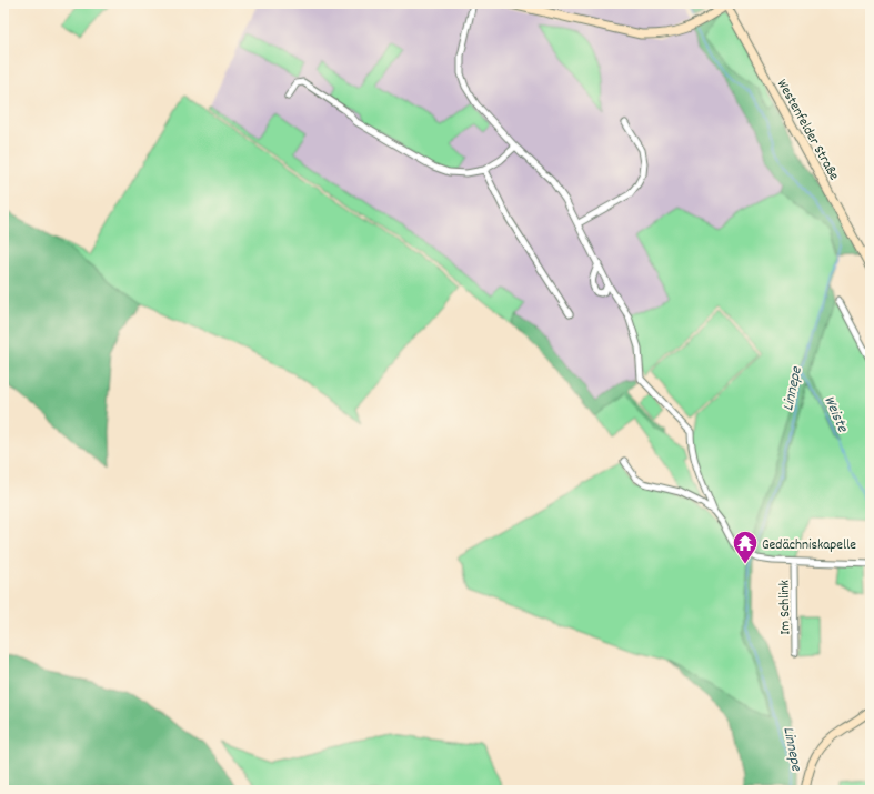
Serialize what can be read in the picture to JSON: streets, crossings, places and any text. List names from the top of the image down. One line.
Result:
{"streets":{"street":["Westenfelder Straße","Im Schlink"]},"water":["Linnepe","Weiste"],"places":{"temple":["Gedächniskapelle"]}}
